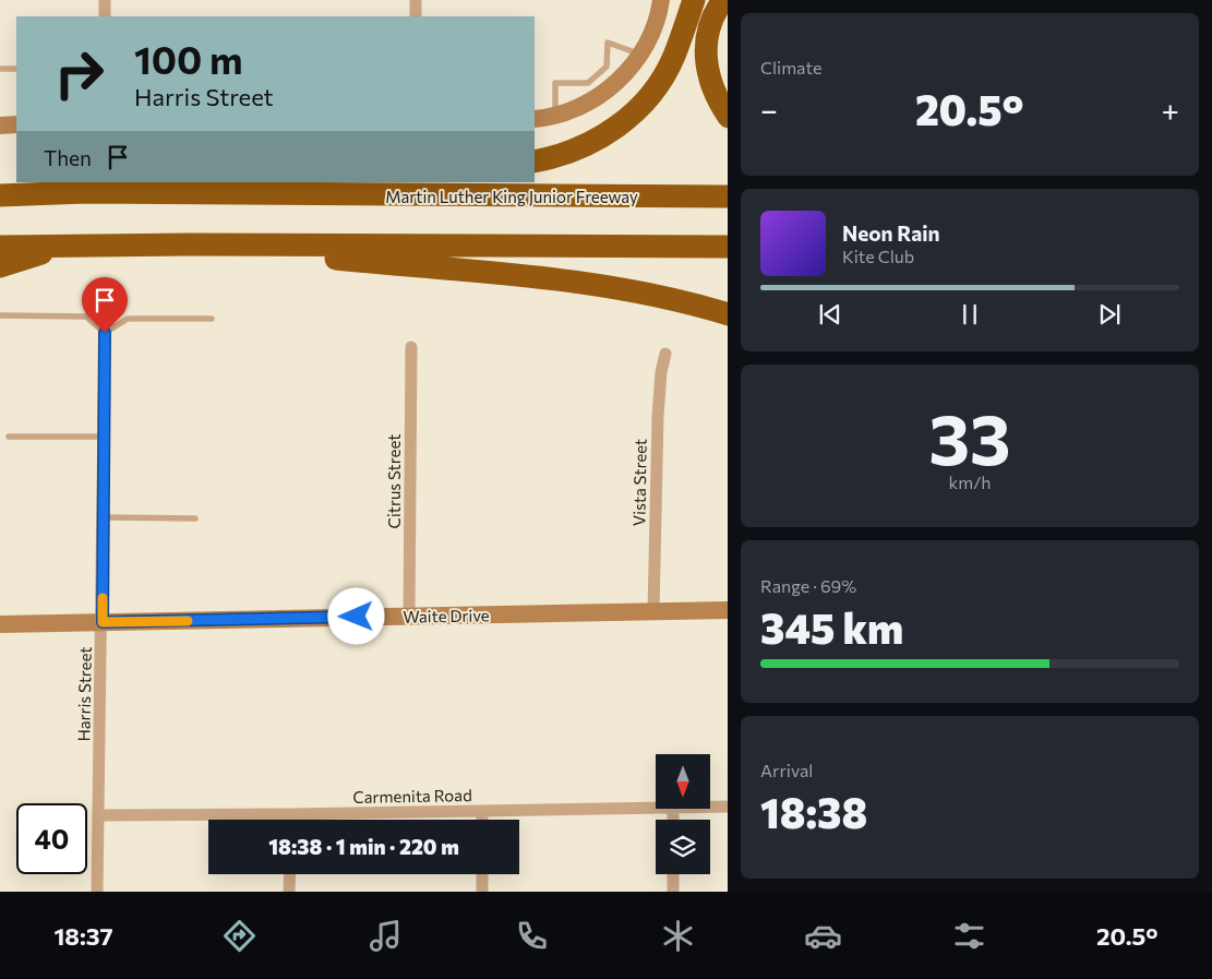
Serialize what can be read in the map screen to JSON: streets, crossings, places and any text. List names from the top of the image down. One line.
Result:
{"streets":{"highway":["Martin Luther King Junior Freeway"],"street":["Citrus Street","Vista Street","Waite Drive","Harris Street","Carmenita Road"]},"crossings":[["Citrus Street","Waite Drive"],["Vista Street","Waite Drive"],["Waite Drive","Harris Street"],["Harris Street","Carmenita Road"]],"north":"bottom","page":{"tile":["Climate",["33","km/h"],["Range · 69%","345 km"],["Arrival","18:38"]],"turn":["100 m","Harris Street"],"heat":["−","20.5°","+"],"then":"Then","song":["Neon Rain","Kite Club"],"limit":"40","trip":"18:38 · 1 min · 220 m","tabs":["18:37","20.5°"]}}
